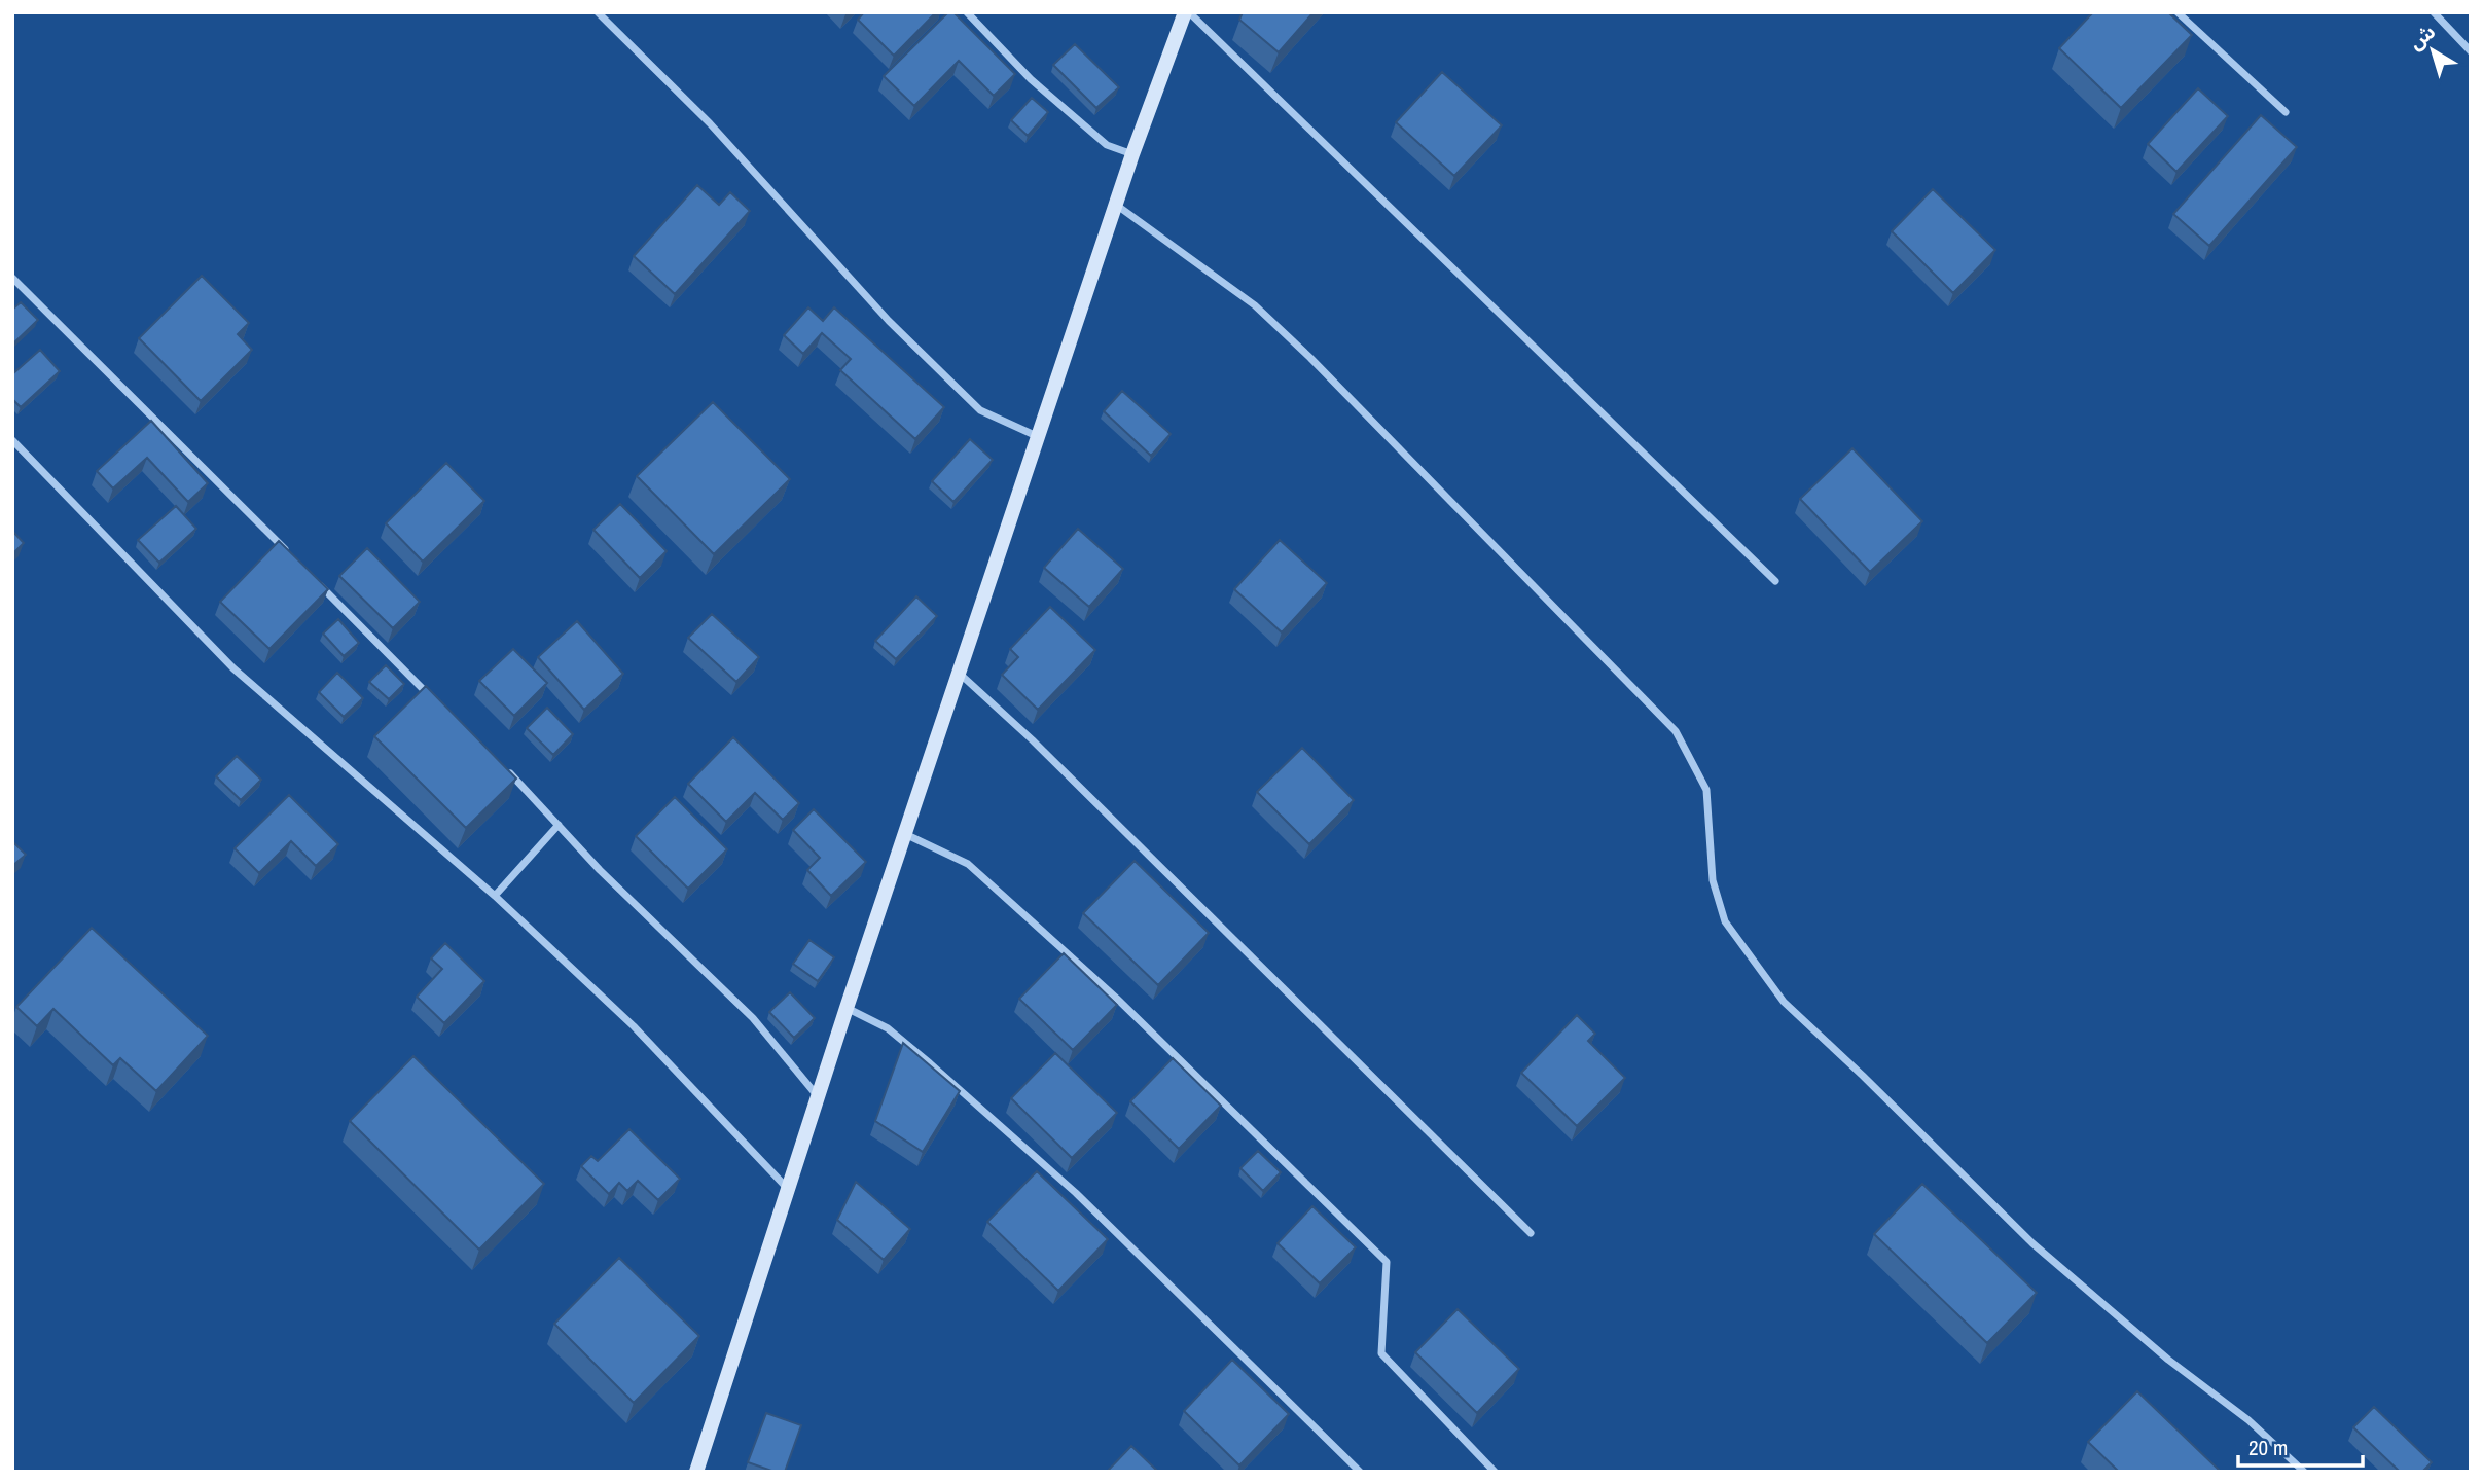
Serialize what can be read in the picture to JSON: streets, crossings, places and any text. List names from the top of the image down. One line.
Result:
{"scale_bar":"20 m","north":"top left"}
